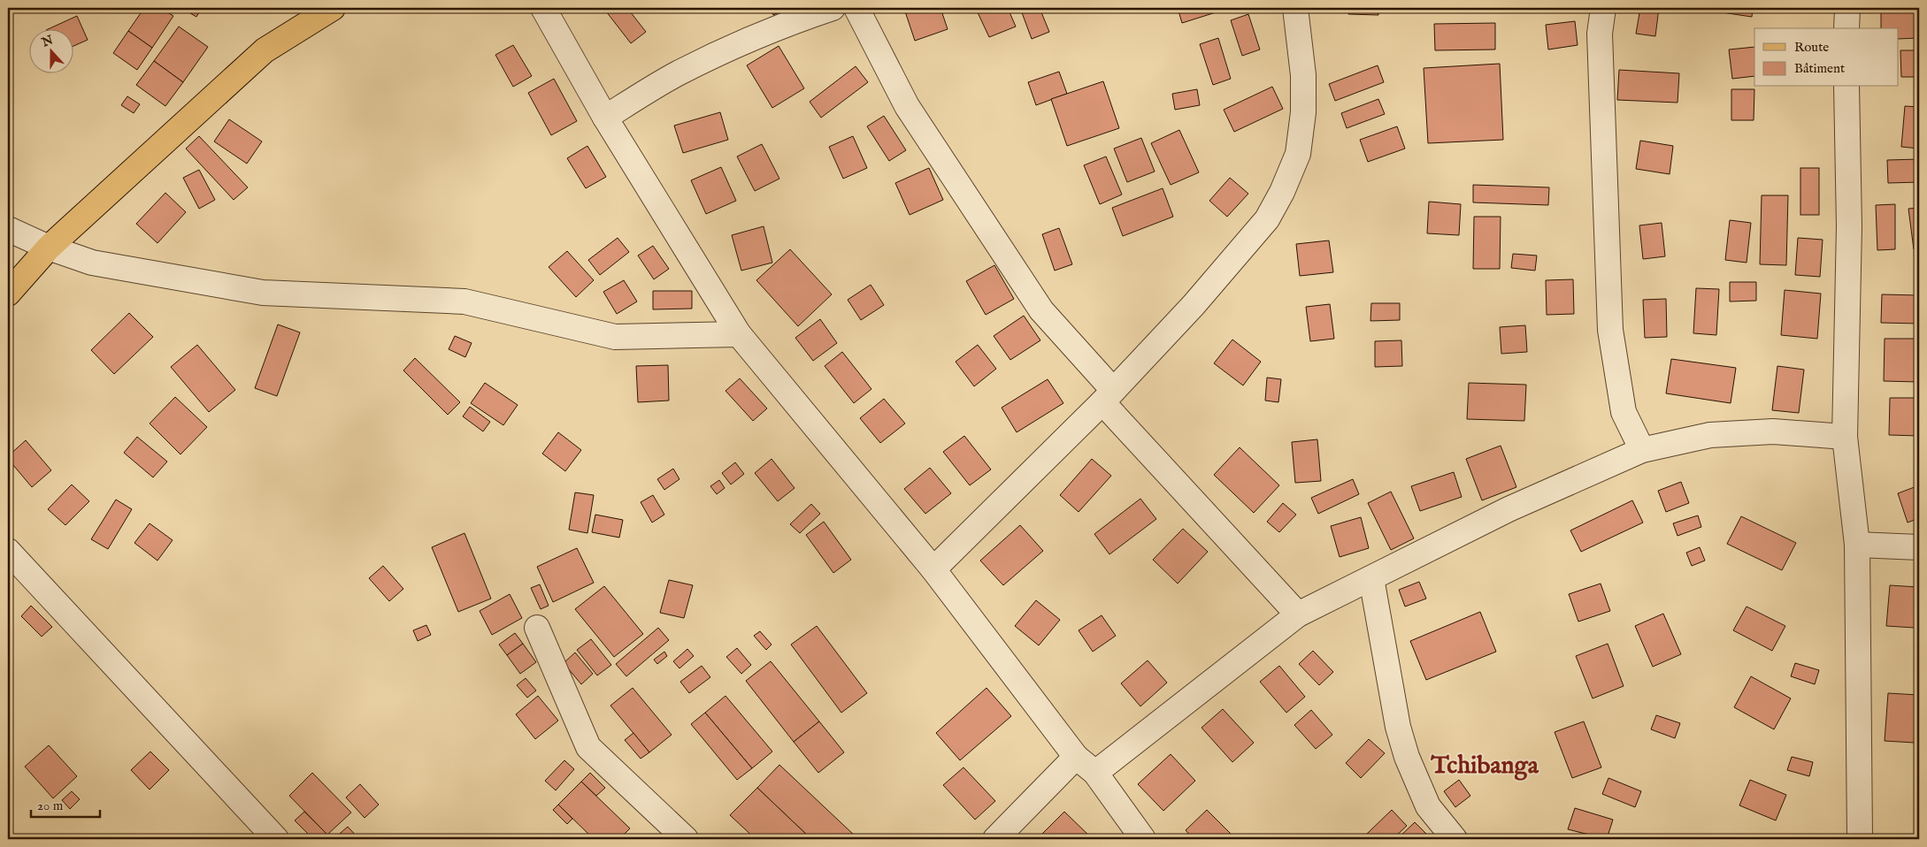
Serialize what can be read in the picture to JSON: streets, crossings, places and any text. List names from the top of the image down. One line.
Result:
{"districts":["Tchibanga"],"legend":["Route","Bâtiment"],"scale_bar":"20 m","north":"top"}
